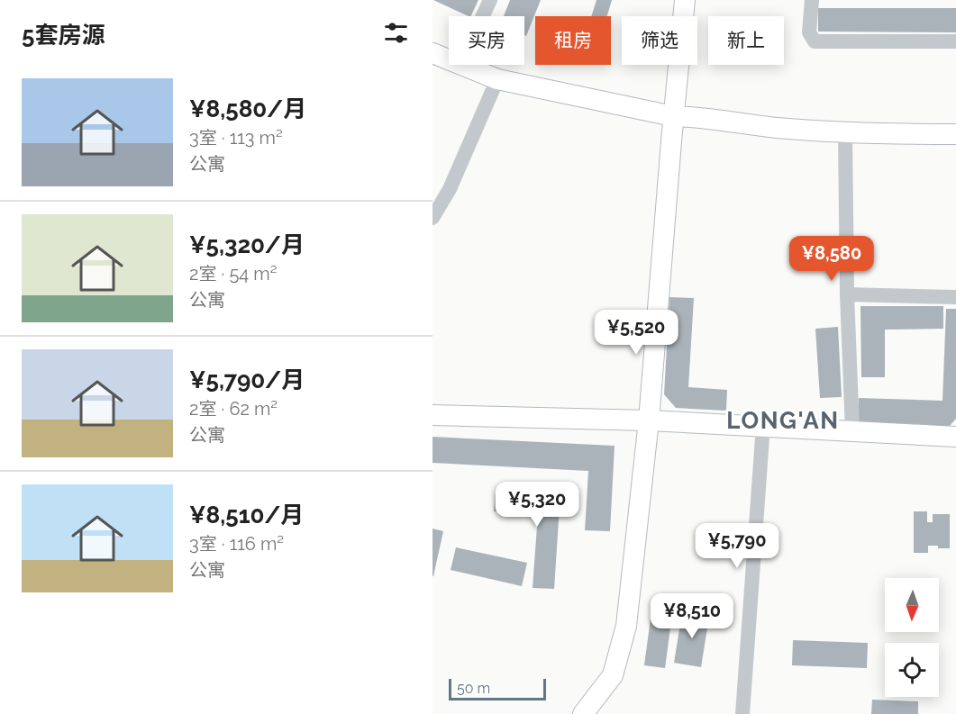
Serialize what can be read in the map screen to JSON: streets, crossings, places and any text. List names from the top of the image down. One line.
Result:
{"districts":["LONG'AN"],"scale_bar":"50 m","north":"bottom","page":{"heading":"5套房源","chip":["买房","租房","筛选","新上"],"list":[{"name":"¥8,580/月","note":"3室 · 113 m² · 公寓"},{"name":"¥5,320/月","note":"2室 · 54 m² · 公寓"},{"name":"¥5,790/月","note":"2室 · 62 m² · 公寓"},{"name":"¥8,510/月","note":"3室 · 116 m² · 公寓"}],"price":["¥8,580","¥5,520","¥5,320","¥5,790","¥8,510"],"scale":"50 m"}}
